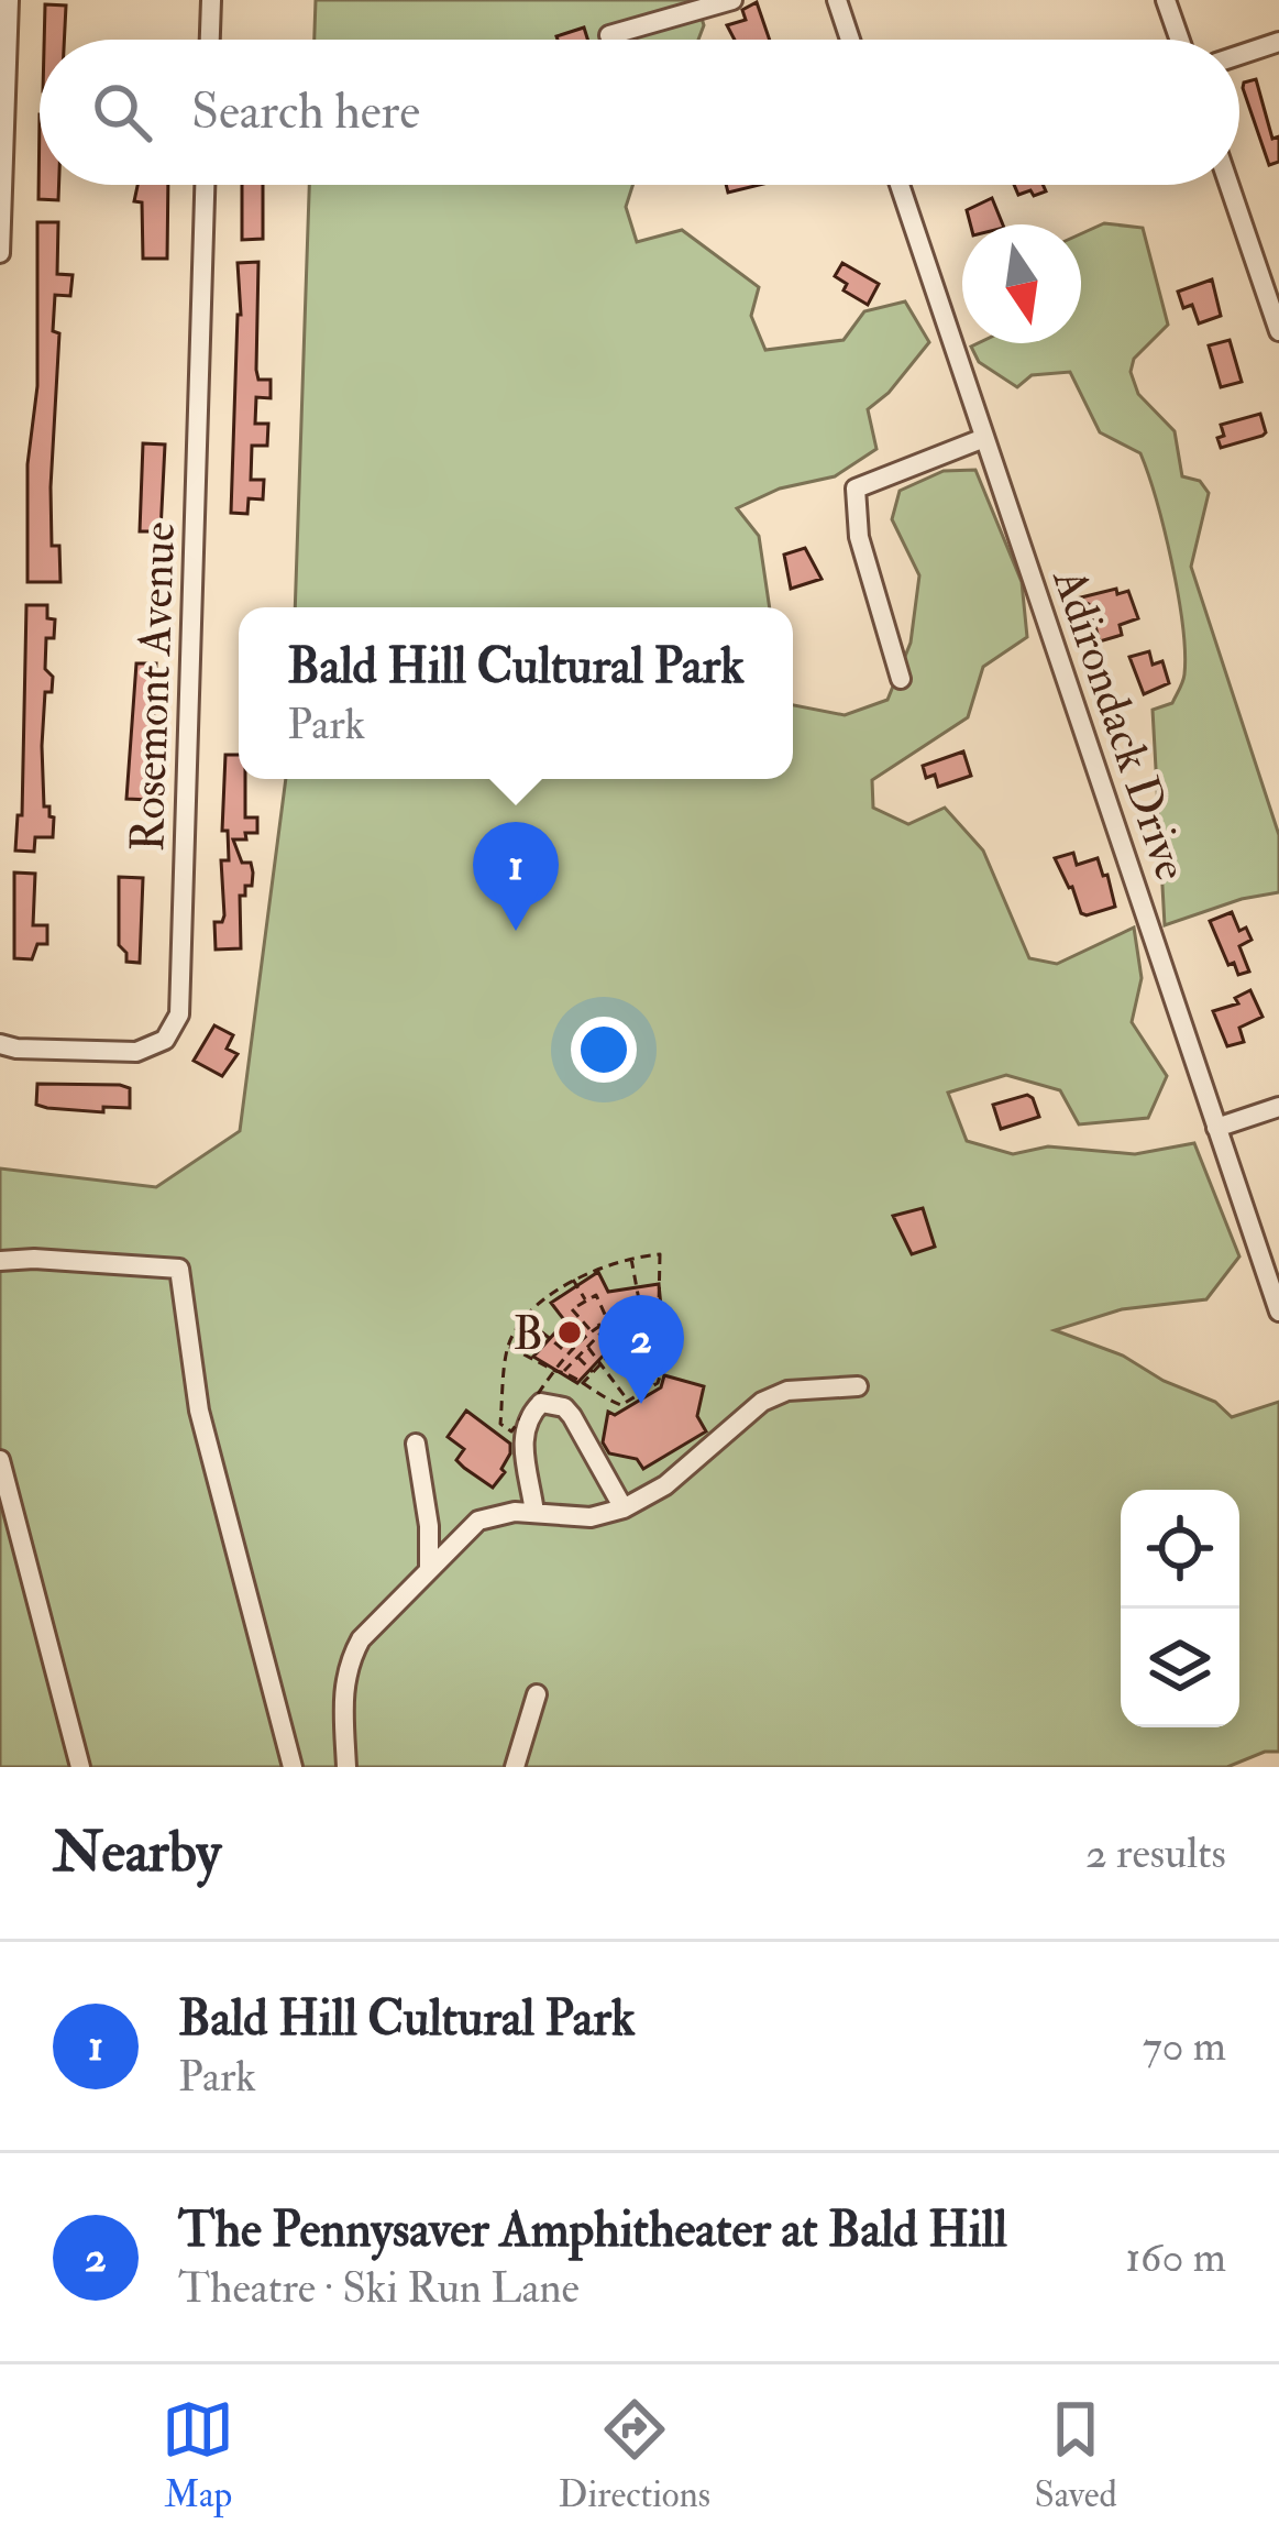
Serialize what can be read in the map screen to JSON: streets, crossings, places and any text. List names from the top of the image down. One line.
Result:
{"streets":{"street":["Rosemont Avenue","Adirondack Drive"]},"places":["B"],"north":"bottom","page":{"search":"Search here","popup":["Bald Hill Cultural Park","Park"],"pins":["1","2"],"heading":["Nearby","2 results"],"list":[{"mark":"1","name":"Bald Hill Cultural Park","note":"Park","value":"70 m"},{"mark":"2","name":"The Pennysaver Amphitheater at Bald Hill","note":"Theatre · Ski Run Lane","value":"160 m"}],"nav":["Map","Directions","Saved"]}}
